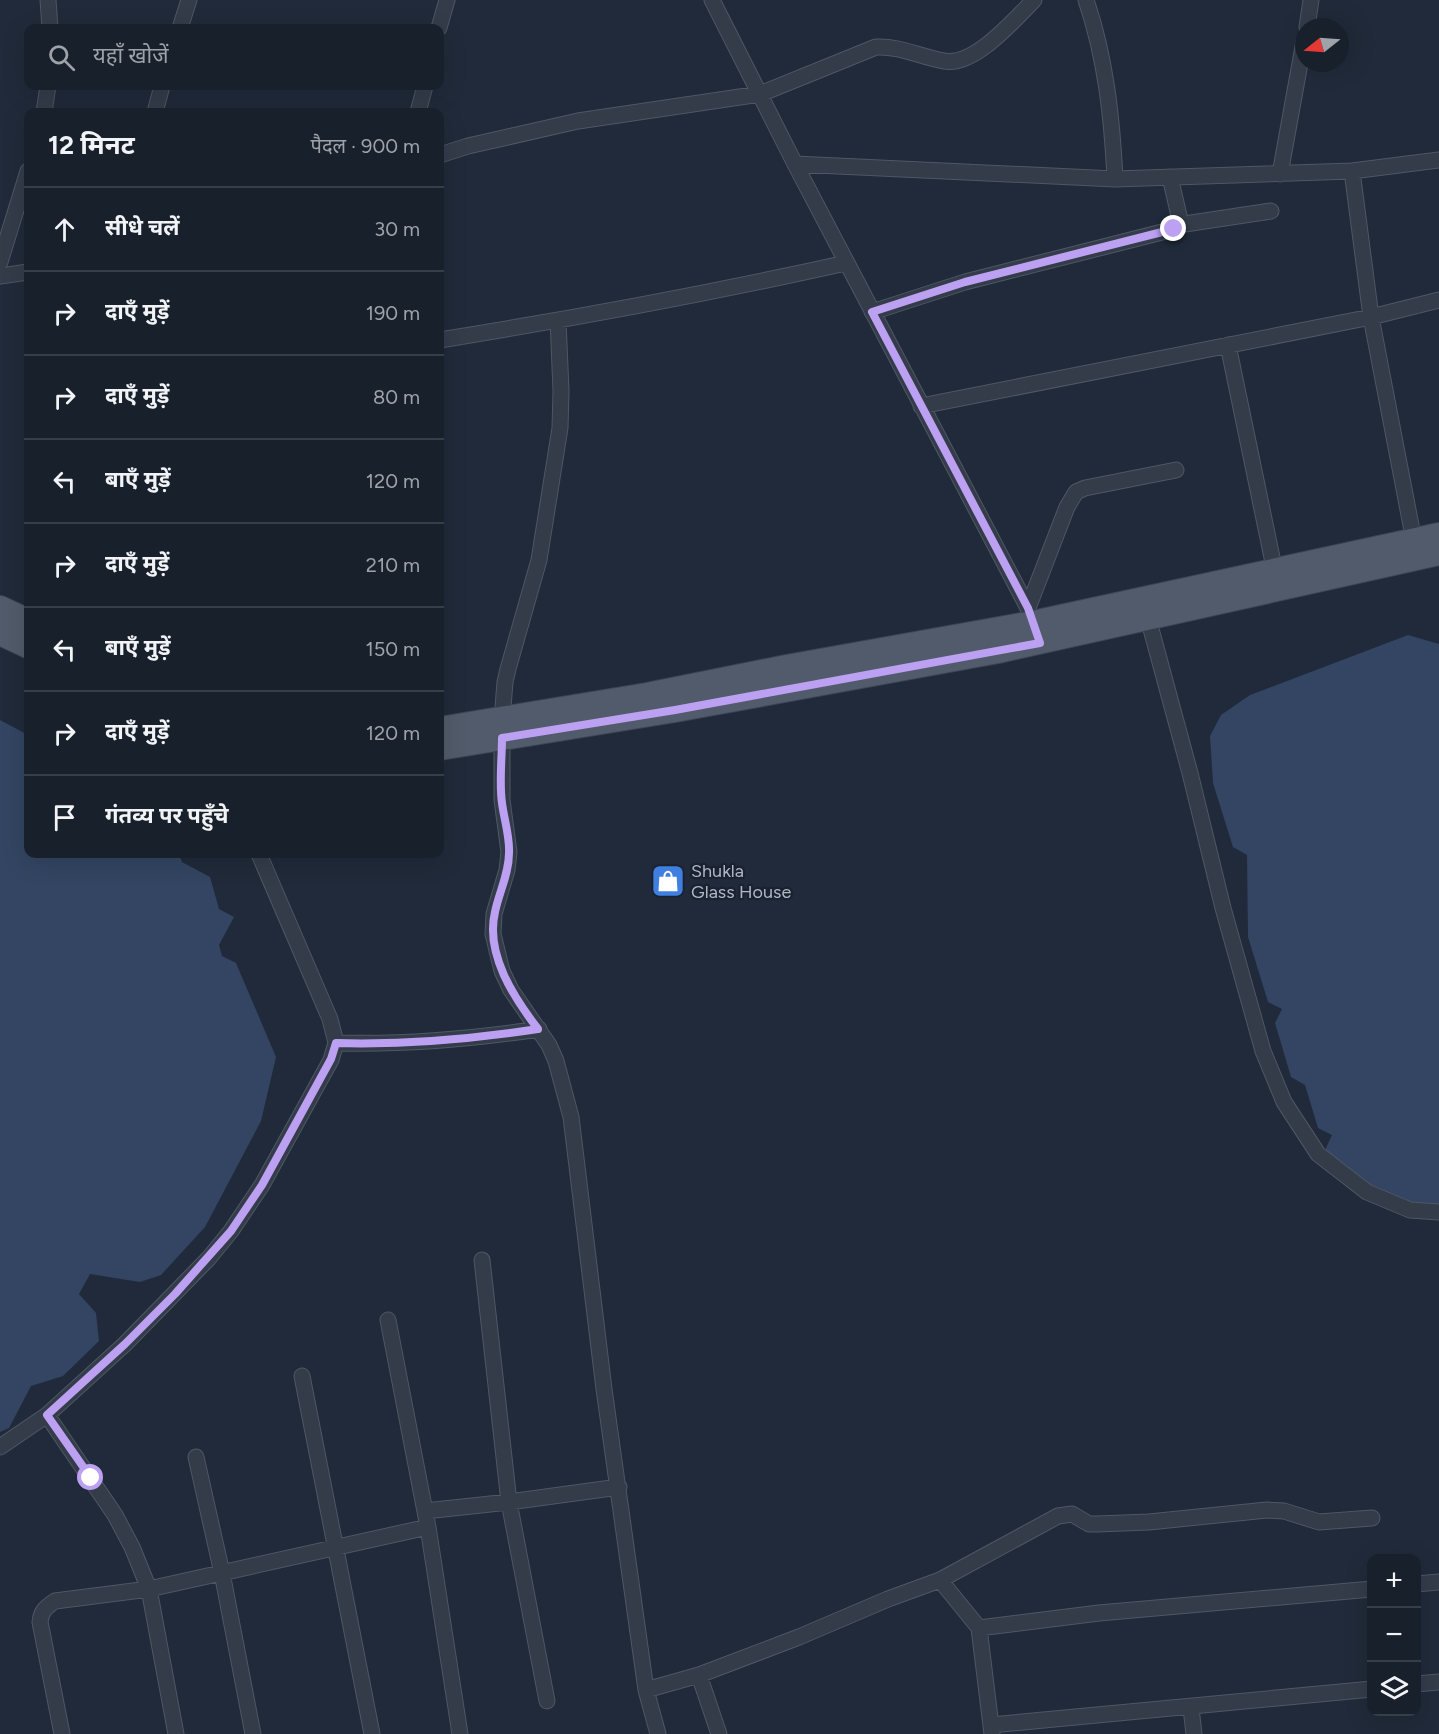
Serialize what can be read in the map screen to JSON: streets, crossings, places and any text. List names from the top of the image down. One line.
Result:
{"places":{"shop":["Shukla Glass House"]},"north":"left","page":{"search":"यहाँ खोजें","heading":["12 मिनट","पैदल · 900 m"],"list":[["सीधे चलें","30 m"],["दाएँ मुड़ें","190 m"],["दाएँ मुड़ें","80 m"],["बाएँ मुड़ें","120 m"],["दाएँ मुड़ें","210 m"],["बाएँ मुड़ें","150 m"],["दाएँ मुड़ें","120 m"],"गंतव्य पर पहुँचे"],"map_buttons":["+","−"]}}
